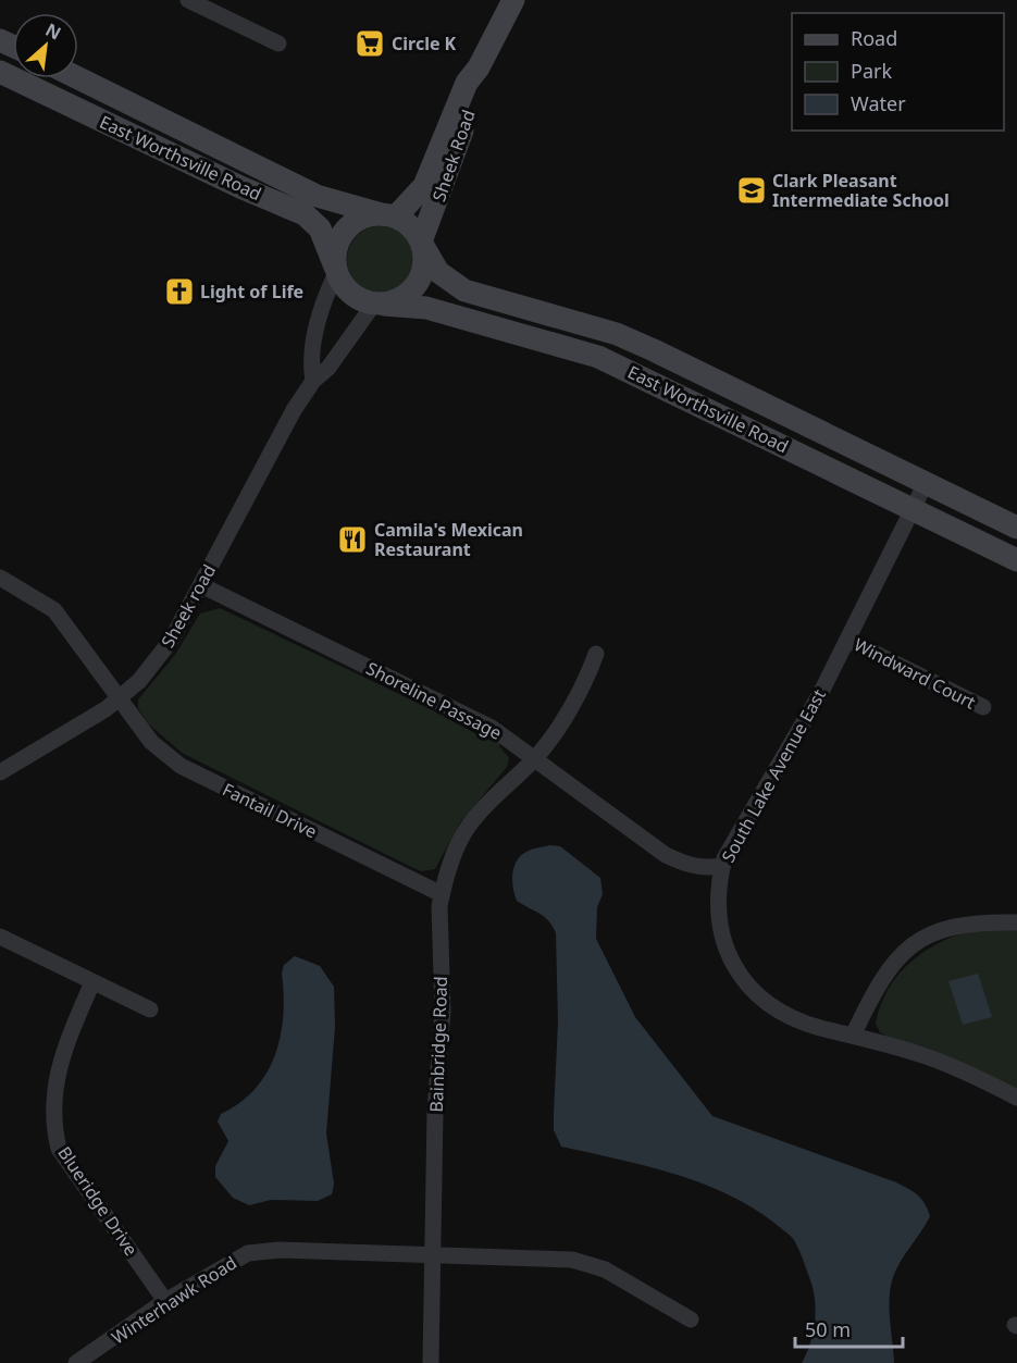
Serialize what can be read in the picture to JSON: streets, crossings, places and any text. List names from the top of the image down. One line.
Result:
{"streets":{"main road":["Sheek Road","East Worthsville Road"],"street":["Sheek road","Windward Court","Shoreline Passage","South Lake Avenue East","Fantail Drive","Bainbridge Road","Blueridge Drive","Winterhawk Road"]},"crossings":[["Sheek Road","East Worthsville Road"],["Sheek Road","Sheek road"],["East Worthsville Road","Sheek road"],["East Worthsville Road","South Lake Avenue East"],["Sheek road","Shoreline Passage"],["Sheek road","Fantail Drive"],["Windward Court","South Lake Avenue East"],["Shoreline Passage","South Lake Avenue East"],["Shoreline Passage","Bainbridge Road"],["Fantail Drive","Bainbridge Road"],["Bainbridge Road","Winterhawk Road"],["Blueridge Drive","Winterhawk Road"]],"places":{"supermarket":["Circle K"],"school or university":["Clark Pleasant Intermediate School"],"church":["Light of Life"],"restaurant":["Camila's Mexican Restaurant"]},"legend":["Road","Park","Water"],"scale_bar":"50 m","north":"top right"}
